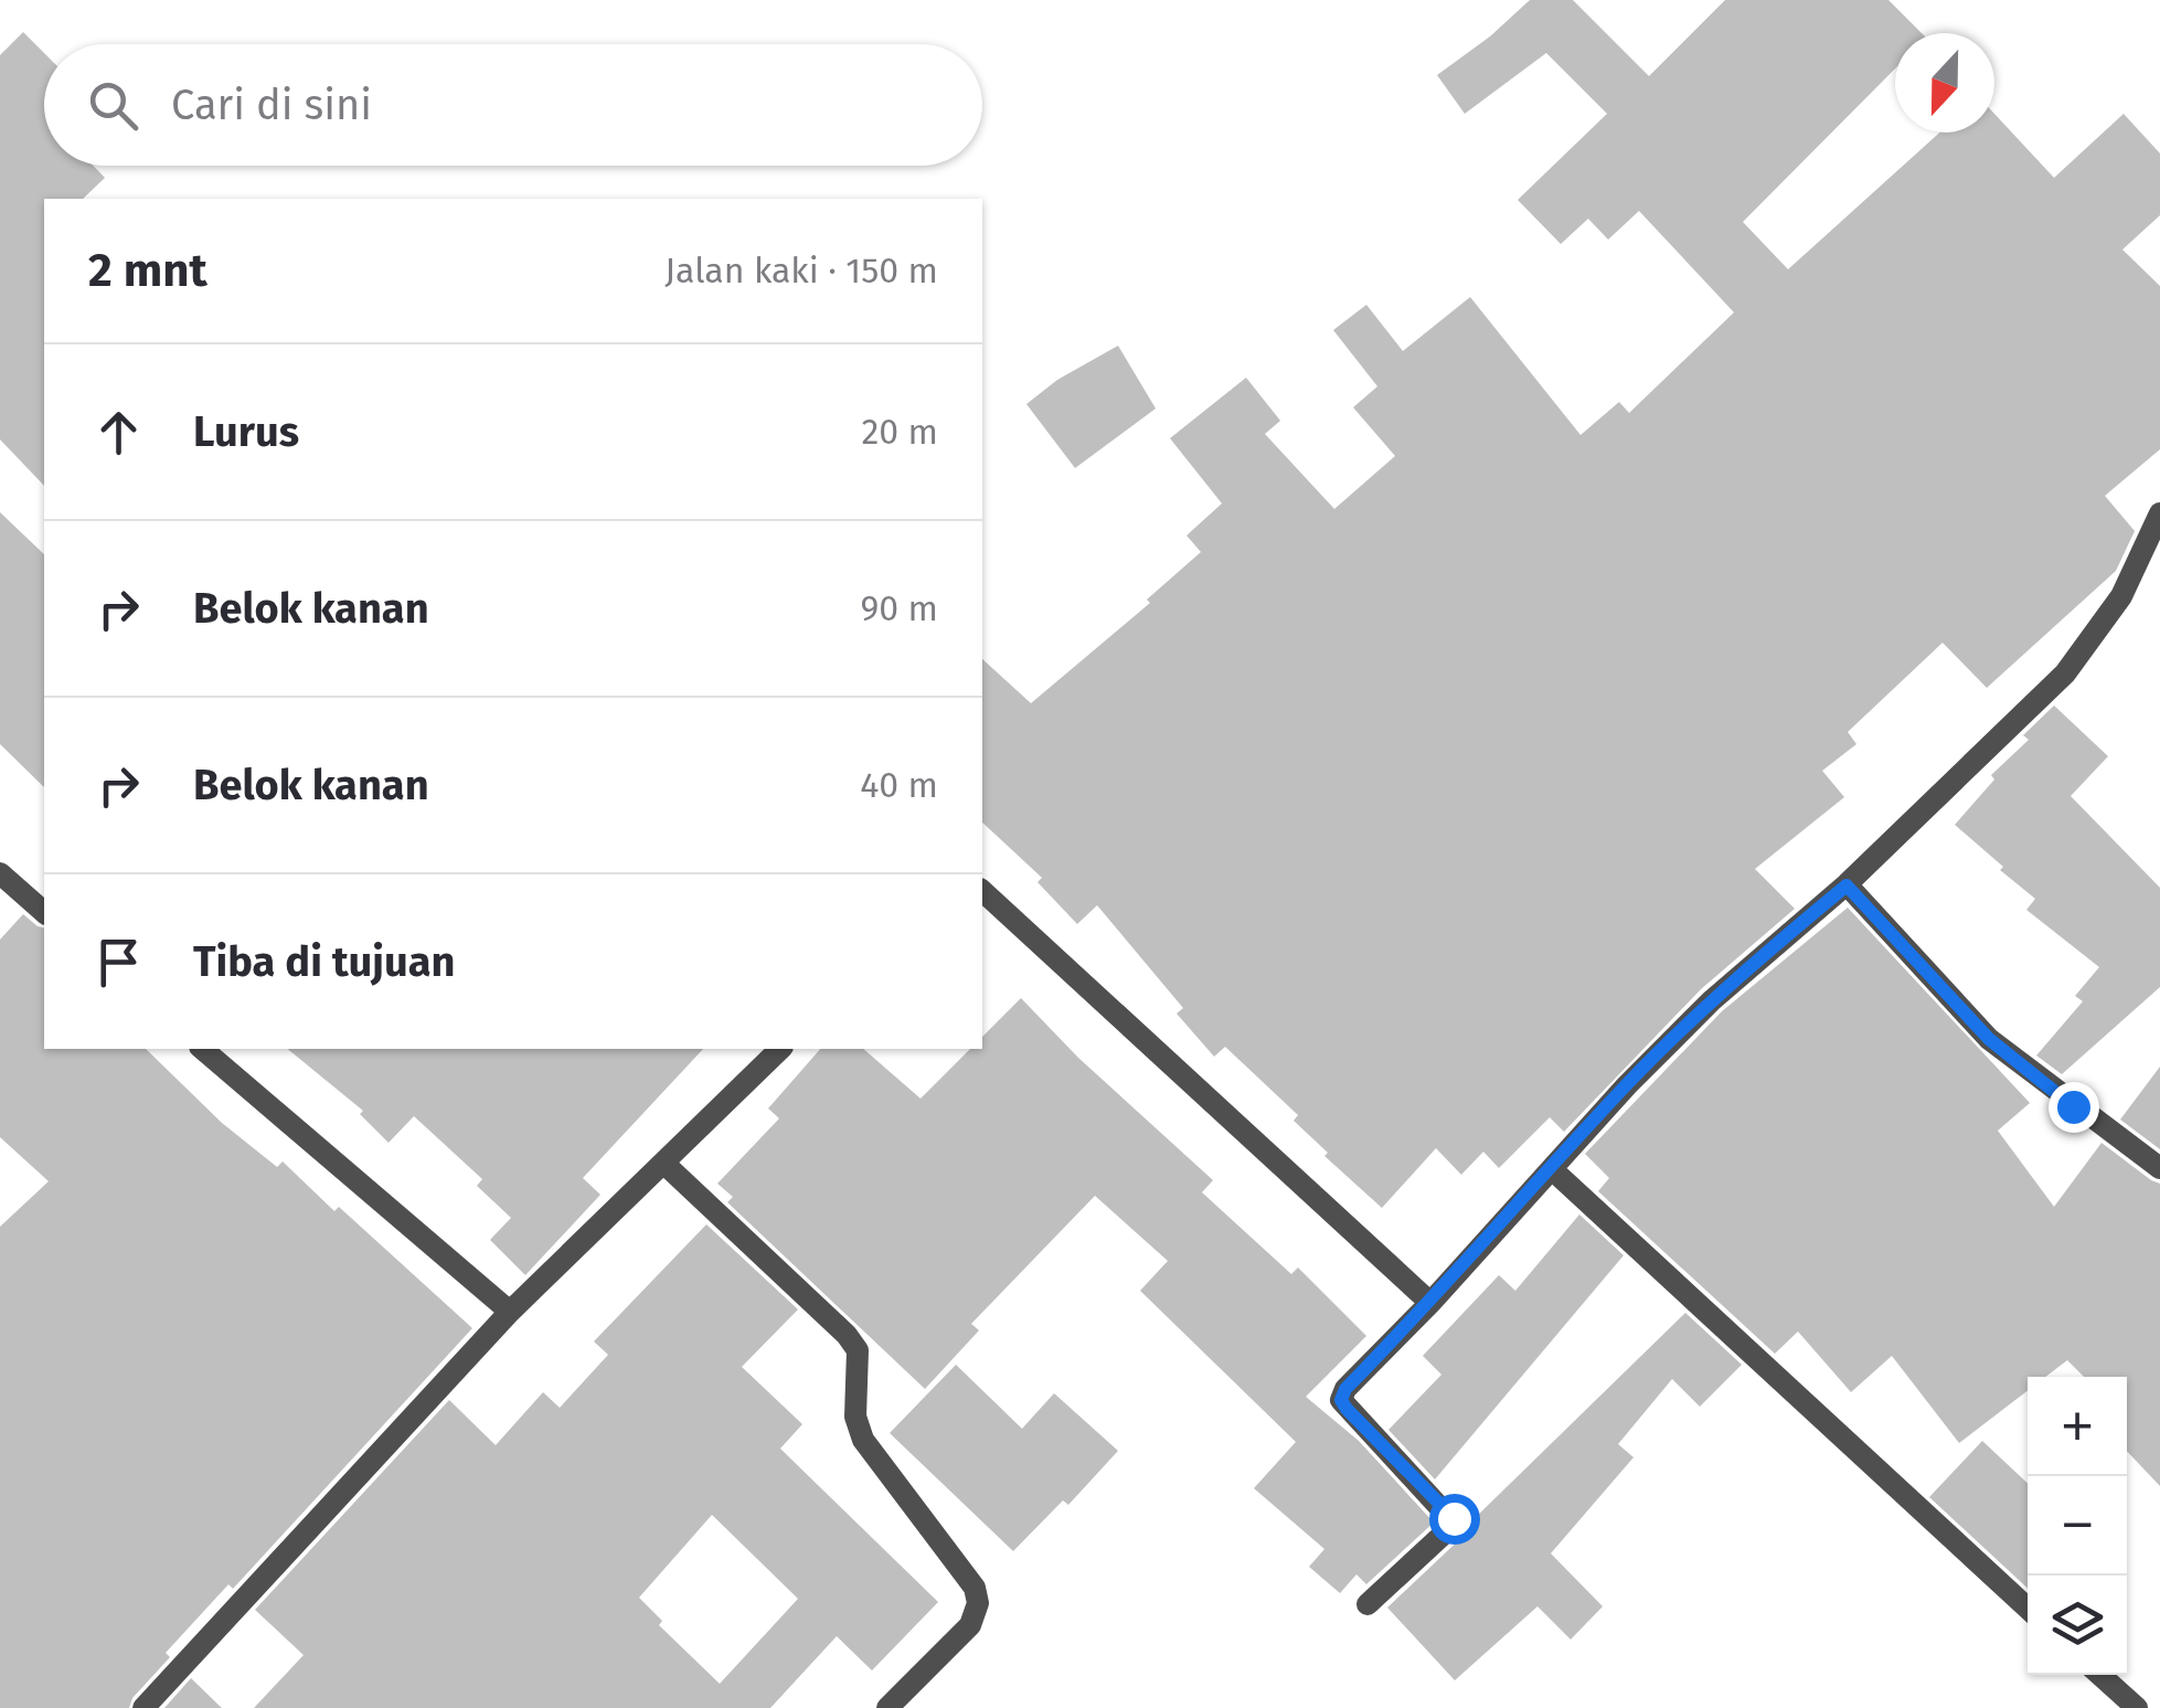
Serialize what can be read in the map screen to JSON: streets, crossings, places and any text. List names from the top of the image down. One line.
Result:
{"north":"bottom","page":{"search":"Cari di sini","heading":["2 mnt","Jalan kaki · 150 m"],"list":[["Lurus","20 m"],["Belok kanan","90 m"],["Belok kanan","40 m"],"Tiba di tujuan"],"map_buttons":["+","−"]}}
